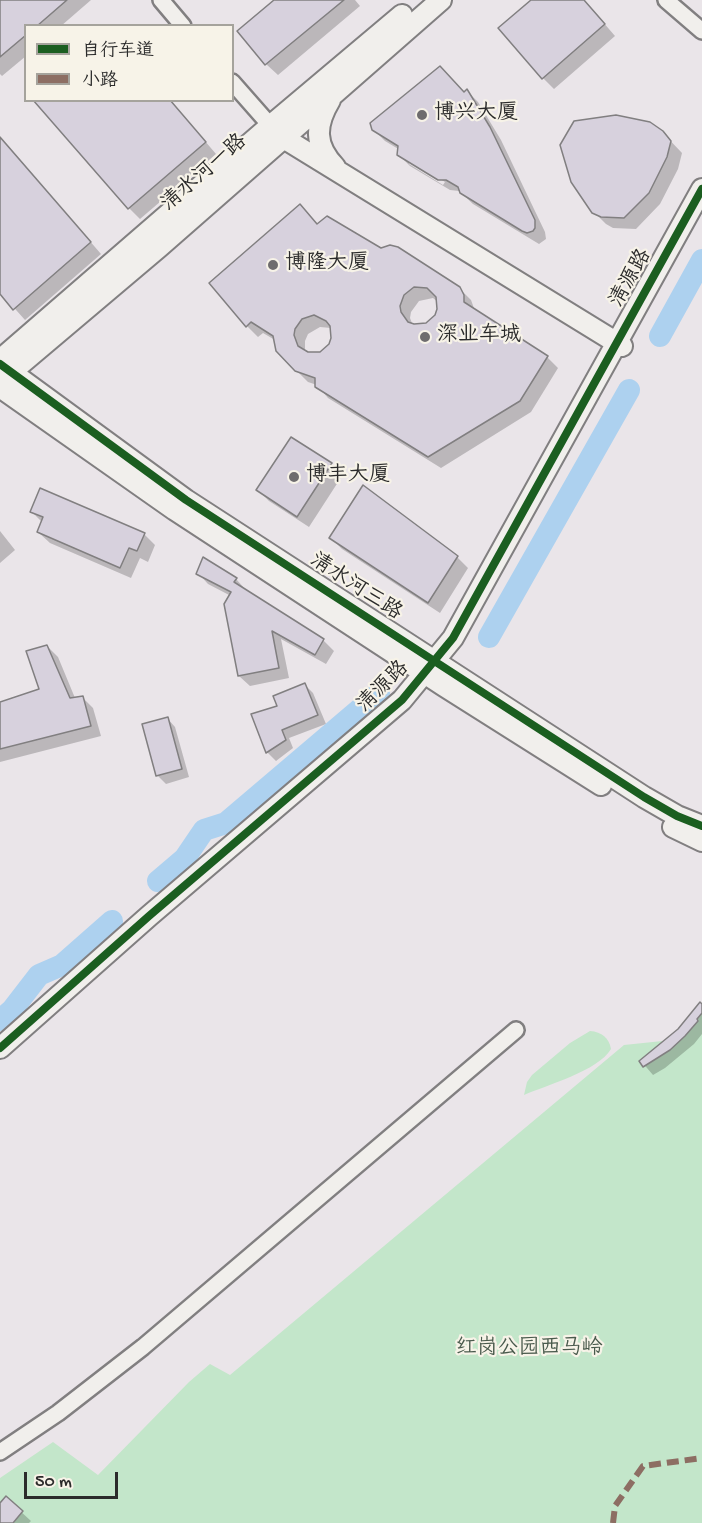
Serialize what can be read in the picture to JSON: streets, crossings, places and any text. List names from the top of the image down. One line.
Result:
{"streets":{"street":["清水河一路","清源路","清水河三路"]},"crossings":[["清水河一路","清水河三路"],["清源路","清水河三路"]],"parks":["红岗公园西马岭"],"places":["博兴大厦","博隆大厦","深业车城","博丰大厦"],"legend":["自行车道","小路"],"scale_bar":"50 m"}
